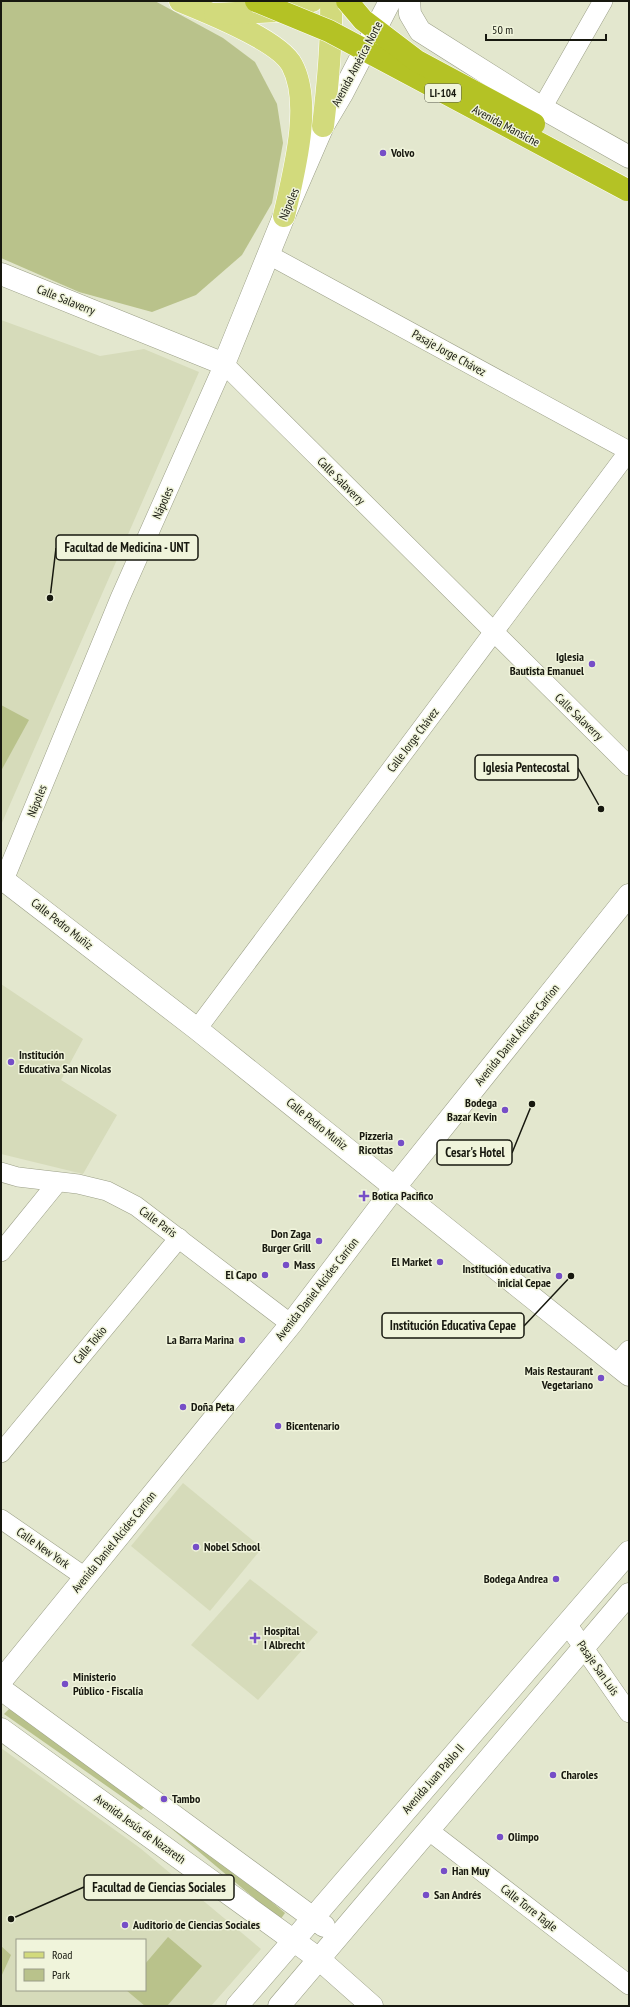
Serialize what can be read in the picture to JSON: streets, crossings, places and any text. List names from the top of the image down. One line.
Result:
{"streets":{"highway":["LI-104","Avenida Mansiche"],"main road":["Avenida América Norte","Nápoles","Calle Salaverry","Calle Pedro Muñiz","Avenida Daniel Alcides Carrion","Avenida Juan Pablo II","Avenida Jesús de Nazareth"],"street":["Pasaje Jorge Chávez","Calle Jorge Chávez","Calle Paris","Calle Tokio","Calle New York","Pasaje San Luis","Calle Torre Tagle"]},"crossings":[["Avenida América Norte","Nápoles"],["Nápoles","Calle Salaverry"],["Nápoles","Pasaje Jorge Chávez"],["Nápoles","Calle Pedro Muñiz"],["Calle Salaverry","Calle Jorge Chávez"],["Pasaje Jorge Chávez","Calle Jorge Chávez"],["Calle Jorge Chávez","Calle Pedro Muñiz"],["Calle Pedro Muñiz","Avenida Daniel Alcides Carrion"],["Avenida Daniel Alcides Carrion","Calle Paris"],["Avenida Daniel Alcides Carrion","Calle New York"],["Calle Paris","Calle Tokio"],["Pasaje San Luis","Avenida Juan Pablo II"],["Avenida Juan Pablo II","Avenida Jesús de Nazareth"]],"places":{"other":["Volvo","Facultad de Medicina - UNT","Iglesia Bautista Emanuel","Iglesia Pentecostal","Institución Educativa San Nicolas","Cesar's Hotel","Bodega Bazar Kevin","Pizzeria Ricottas","Don Zaga Burger Grill","El Market","Mass","El Capo","Institución educativa inicial Cepae","Institución Educativa Cepae","La Barra Marina","Mais Restaurant Vegetariano","Doña Peta","Bicentenario","Nobel School","Bodega Andrea","Ministerio Público - Fiscalía","Charoles","Tambo","Olimpo","Han Muy","San Andrés","Facultad de Ciencias Sociales","Auditorio de Ciencias Sociales"],"health":["Botica Pacifico","Hospital I Albrecht"]},"legend":["Road","Park"],"scale_bar":"50 m"}
